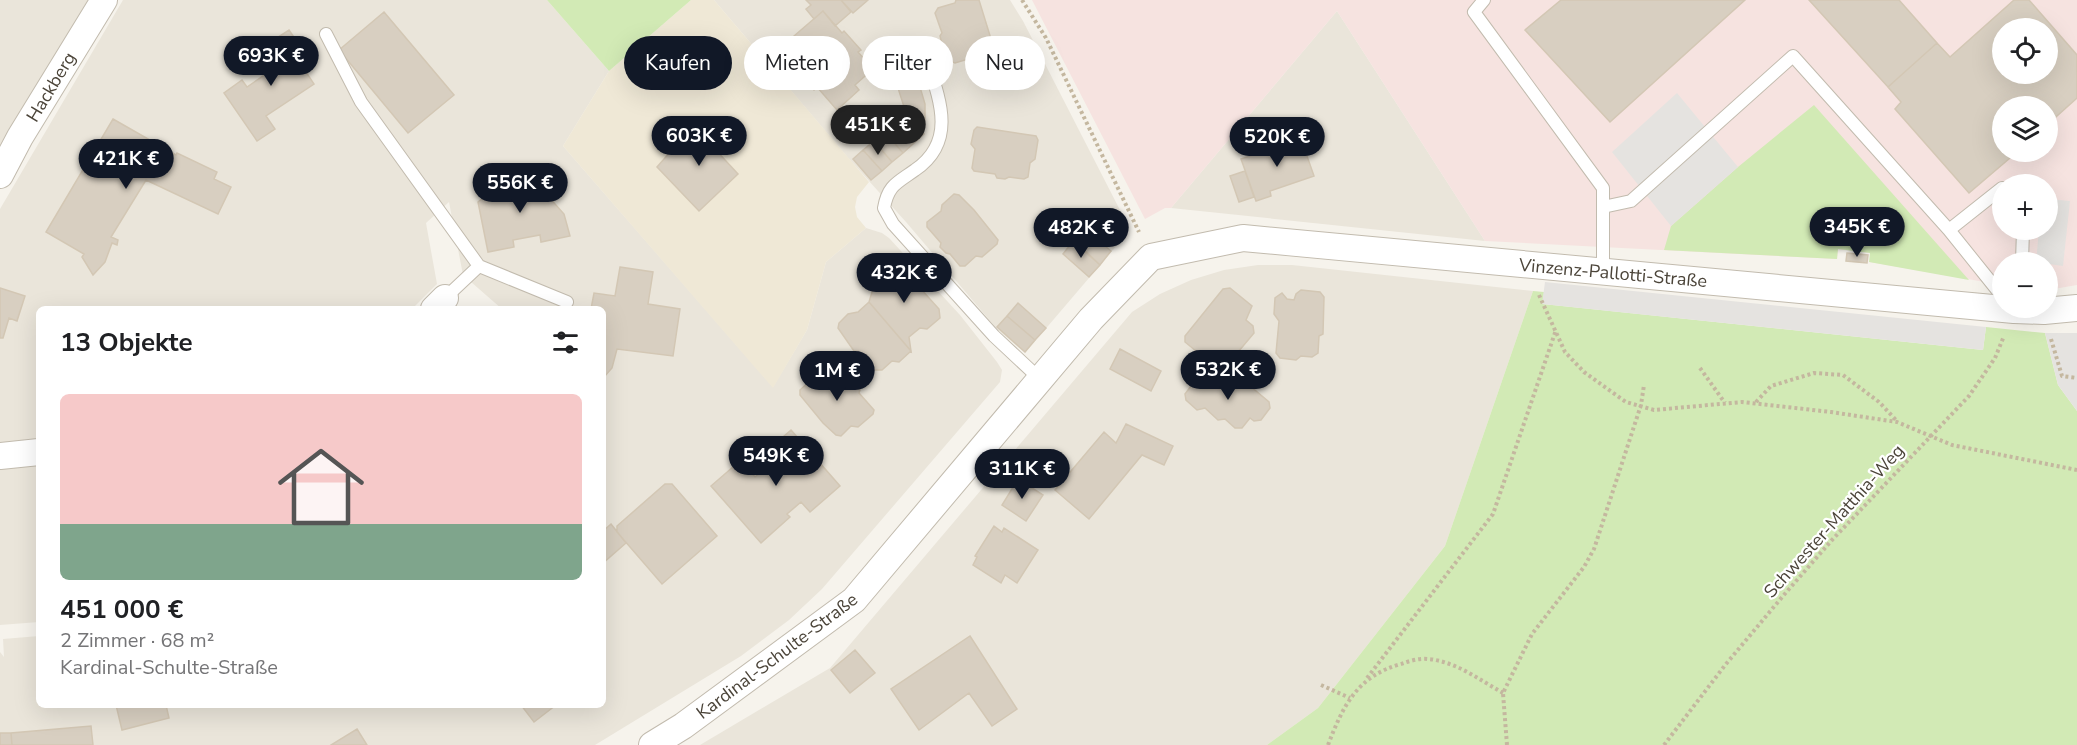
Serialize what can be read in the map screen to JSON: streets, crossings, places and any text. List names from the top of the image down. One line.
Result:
{"streets":{"street":["Hackberg","Vinzenz-Pallotti-Straße","Kardinal-Schulte-Straße"],"path":["Schwester-Matthia-Weg"]},"crossings":[["Vinzenz-Pallotti-Straße","Kardinal-Schulte-Straße"]],"page":{"map_buttons":["+","−"],"price":["693K €","451K €","603K €","520K €","421K €","556K €","345K €","482K €","432K €","532K €","1M €","549K €","311K €"],"chip":["Kaufen","Mieten","Filter","Neu"],"heading":"13 Objekte","list":[{"name":"451 000 €","note":"2 Zimmer · 68 m² · Kardinal-Schulte-Straße"}]}}
